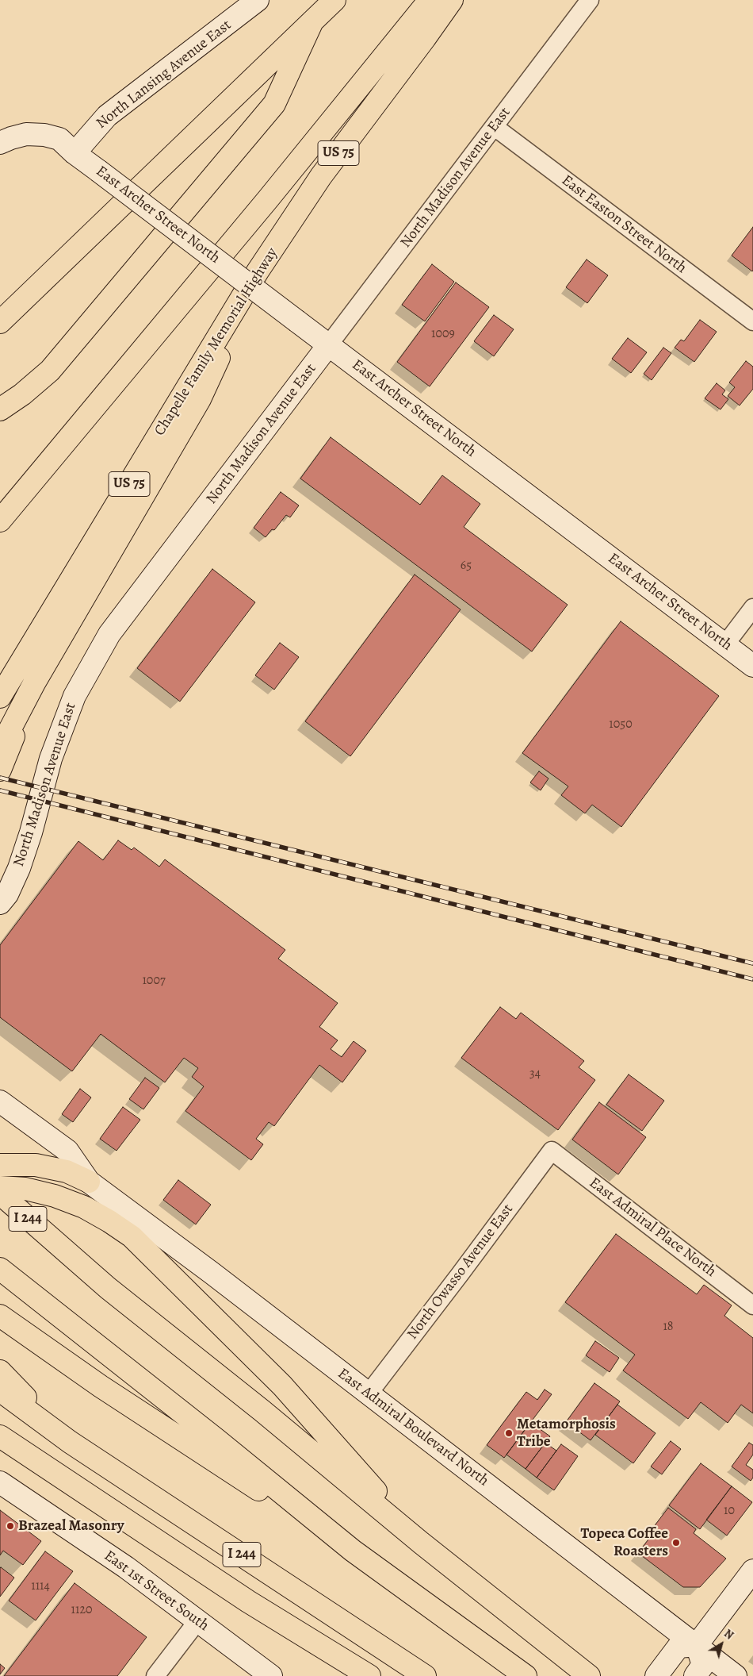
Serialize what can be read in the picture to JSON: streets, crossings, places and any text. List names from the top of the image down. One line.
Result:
{"streets":{"main road":["US 75","Chapelle Family Memorial Highway","I 244"],"street":["North Lansing Avenue East","North Madison Avenue East","East Archer Street North","East Easton Street North","East Admiral Place North","North Owasso Avenue East","East Admiral Boulevard North","East 1st Street South"]},"crossings":[["North Lansing Avenue East","East Archer Street North"],["North Madison Avenue East","East Archer Street North"],["North Madison Avenue East","East Easton Street North"],["East Admiral Place North","North Owasso Avenue East"],["North Owasso Avenue East","East Admiral Boulevard North"]],"places":["Metamorphosis Tribe","Brazeal Masonry","Topeca Coffee Roasters"],"house_numbers":["1009","65","1050","1007","34","18","10","1114","1120"],"north":"top right"}
